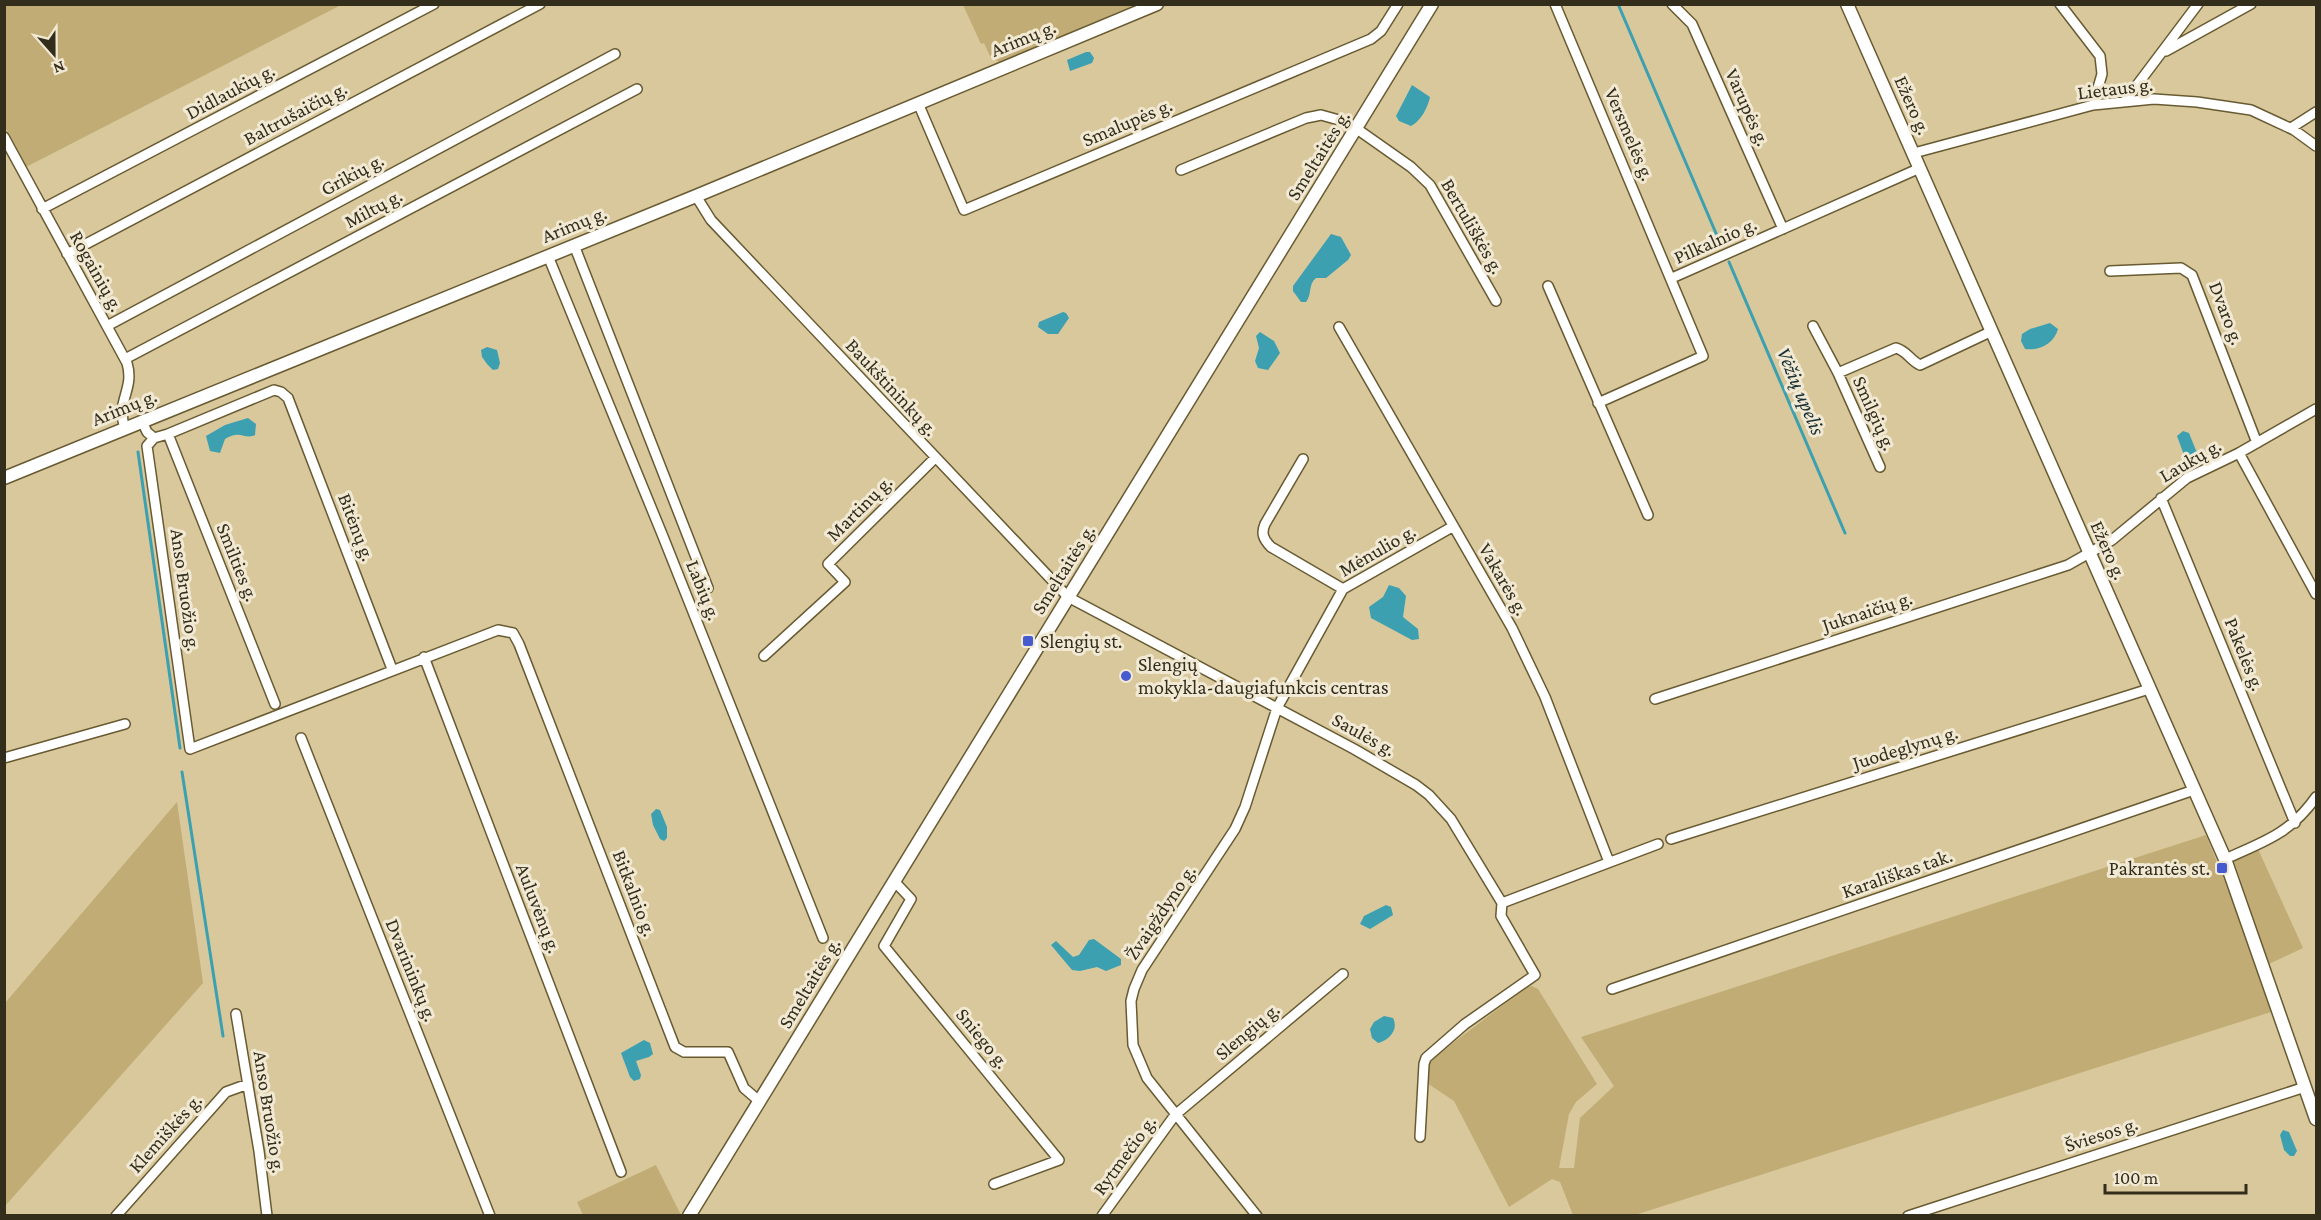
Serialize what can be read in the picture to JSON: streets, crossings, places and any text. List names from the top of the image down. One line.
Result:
{"streets":{"main road":["Arimų g.","Ežero g.","Smeltaitės g."],"street":["Lietaus g.","Didlaukių g.","Varupės g.","Baltrušaičių g.","Smalupės g.","Versmelės g.","Grikių g.","Miltų g.","Bertuliškės g.","Pilkalnio g.","Rogainių g.","Dvaro g.","Baukštininkų g.","Smilgių g.","Laukų g.","Martinų g.","Bitėnų g.","Mėnulio g.","Smilties g.","Vakarės g.","Anso Bruožio g.","Labių g.","Juknaičių g.","Pakelės g.","Saulės g.","Juodeglynų g.","Karališkas tak.","Bitkalnio g.","Auluvėnų g.","Žvaigždyno g.","Dvarininkų g.","Slengių g.","Sniego g.","Klemiškės g.","Šviesos g.","Rytmečio g."]},"crossings":[["Arimų g.","Smalupės g."],["Arimų g.","Rogainių g."],["Arimų g.","Baukštininkų g."],["Arimų g.","Labių g."],["Lietaus g.","Ežero g."],["Didlaukių g.","Rogainių g."],["Ežero g.","Pilkalnio g."],["Ežero g.","Smilgių g."],["Ežero g.","Laukų g."],["Ežero g.","Juknaičių g."],["Ežero g.","Juodeglynų g."],["Ežero g.","Karališkas tak."],["Ežero g.","Šviesos g."],["Varupės g.","Pilkalnio g."],["Baltrušaičių g.","Rogainių g."],["Versmelės g.","Pilkalnio g."],["Smeltaitės g.","Bertuliškės g."],["Smeltaitės g.","Baukštininkų g."],["Smeltaitės g.","Saulės g."],["Smeltaitės g.","Bitkalnio g."],["Smeltaitės g.","Sniego g."],["Grikių g.","Rogainių g."],["Miltų g.","Rogainių g."],["Dvaro g.","Laukų g."],["Baukštininkų g.","Martinų g."],["Baukštininkų g.","Saulės g."],["Laukų g.","Juknaičių g."],["Laukų g.","Pakelės g."],["Bitėnų g.","Smilties g."],["Bitėnų g.","Anso Bruožio g."],["Mėnulio g.","Vakarės g."],["Mėnulio g.","Saulės g."],["Mėnulio g.","Žvaigždyno g."],["Anso Bruožio g.","Klemiškės g."],["Saulės g.","Žvaigždyno g."],["Bitkalnio g.","Auluvėnų g."],["Žvaigždyno g.","Slengių g."],["Žvaigždyno g.","Rytmečio g."],["Slengių g.","Rytmečio g."]],"water":["Vėžių upelis"],"places":{"transit":["Slengių st.","Pakrantės st."],"other":["Slengių mokykla-daugiafunkcis centras"]},"scale_bar":"100 m","north":"bottom"}
